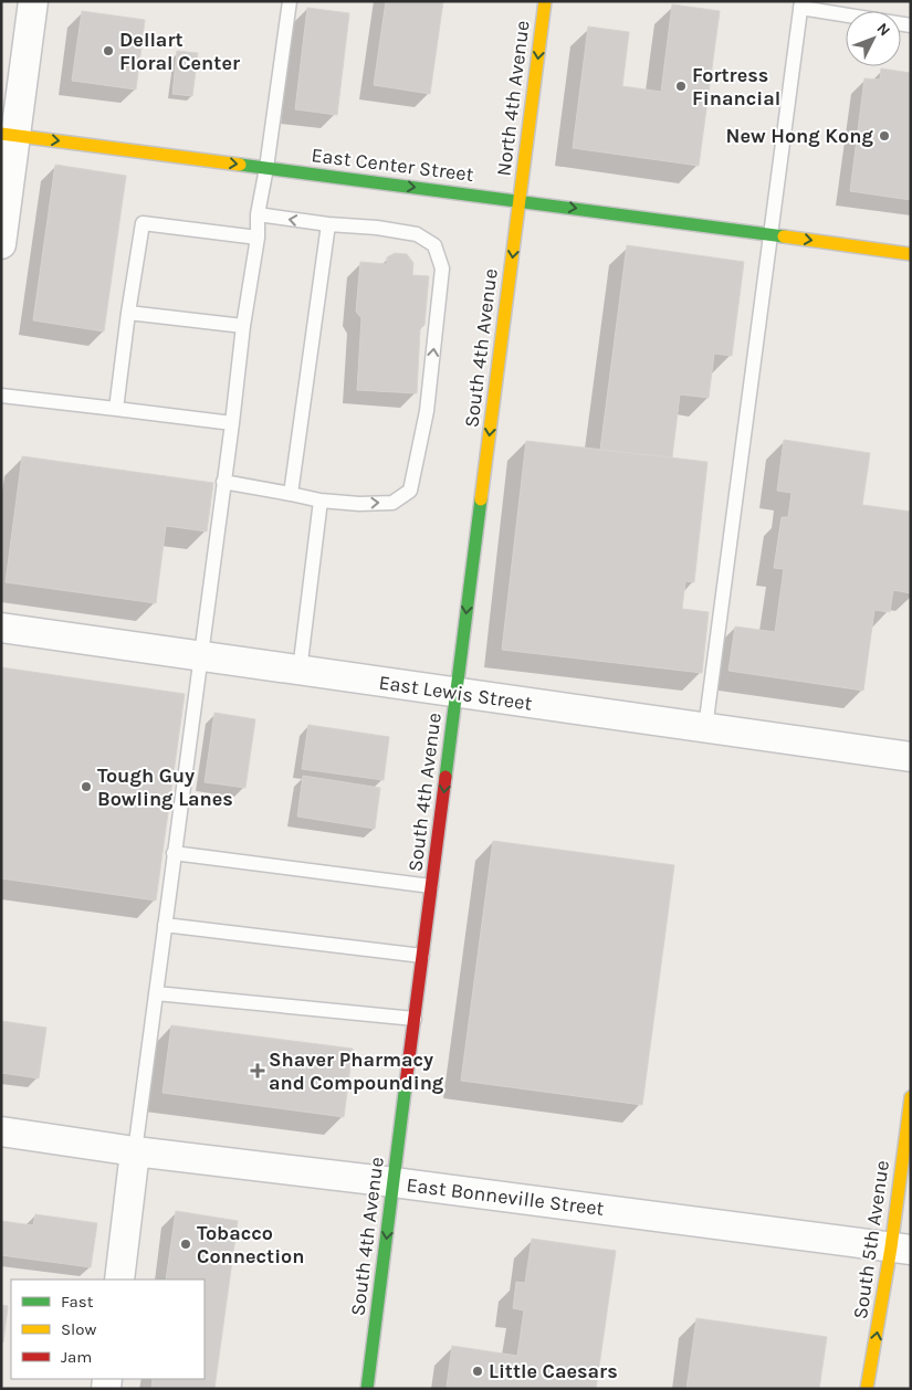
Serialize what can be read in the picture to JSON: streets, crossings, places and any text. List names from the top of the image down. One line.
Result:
{"streets":{"main road":["North 4th Avenue","East Center Street","South 4th Avenue","South 5th Avenue"],"street":["East Lewis Street","East Bonneville Street"]},"crossings":[["North 4th Avenue","East Center Street"],["North 4th Avenue","South 4th Avenue"],["East Center Street","South 4th Avenue"],["South 4th Avenue","East Lewis Street"],["South 4th Avenue","East Bonneville Street"],["East Bonneville Street","South 5th Avenue"]],"one_way":["North 4th Avenue","East Center Street","South 4th Avenue","South 5th Avenue"],"places":{"other":["Dellart Floral Center","Fortress Financial","New Hong Kong","Tough Guy Bowling Lanes","Tobacco Connection","Little Caesars"],"health":["Shaver Pharmacy and Compounding"]},"legend":["Fast","Slow","Jam"],"north":"top right"}
